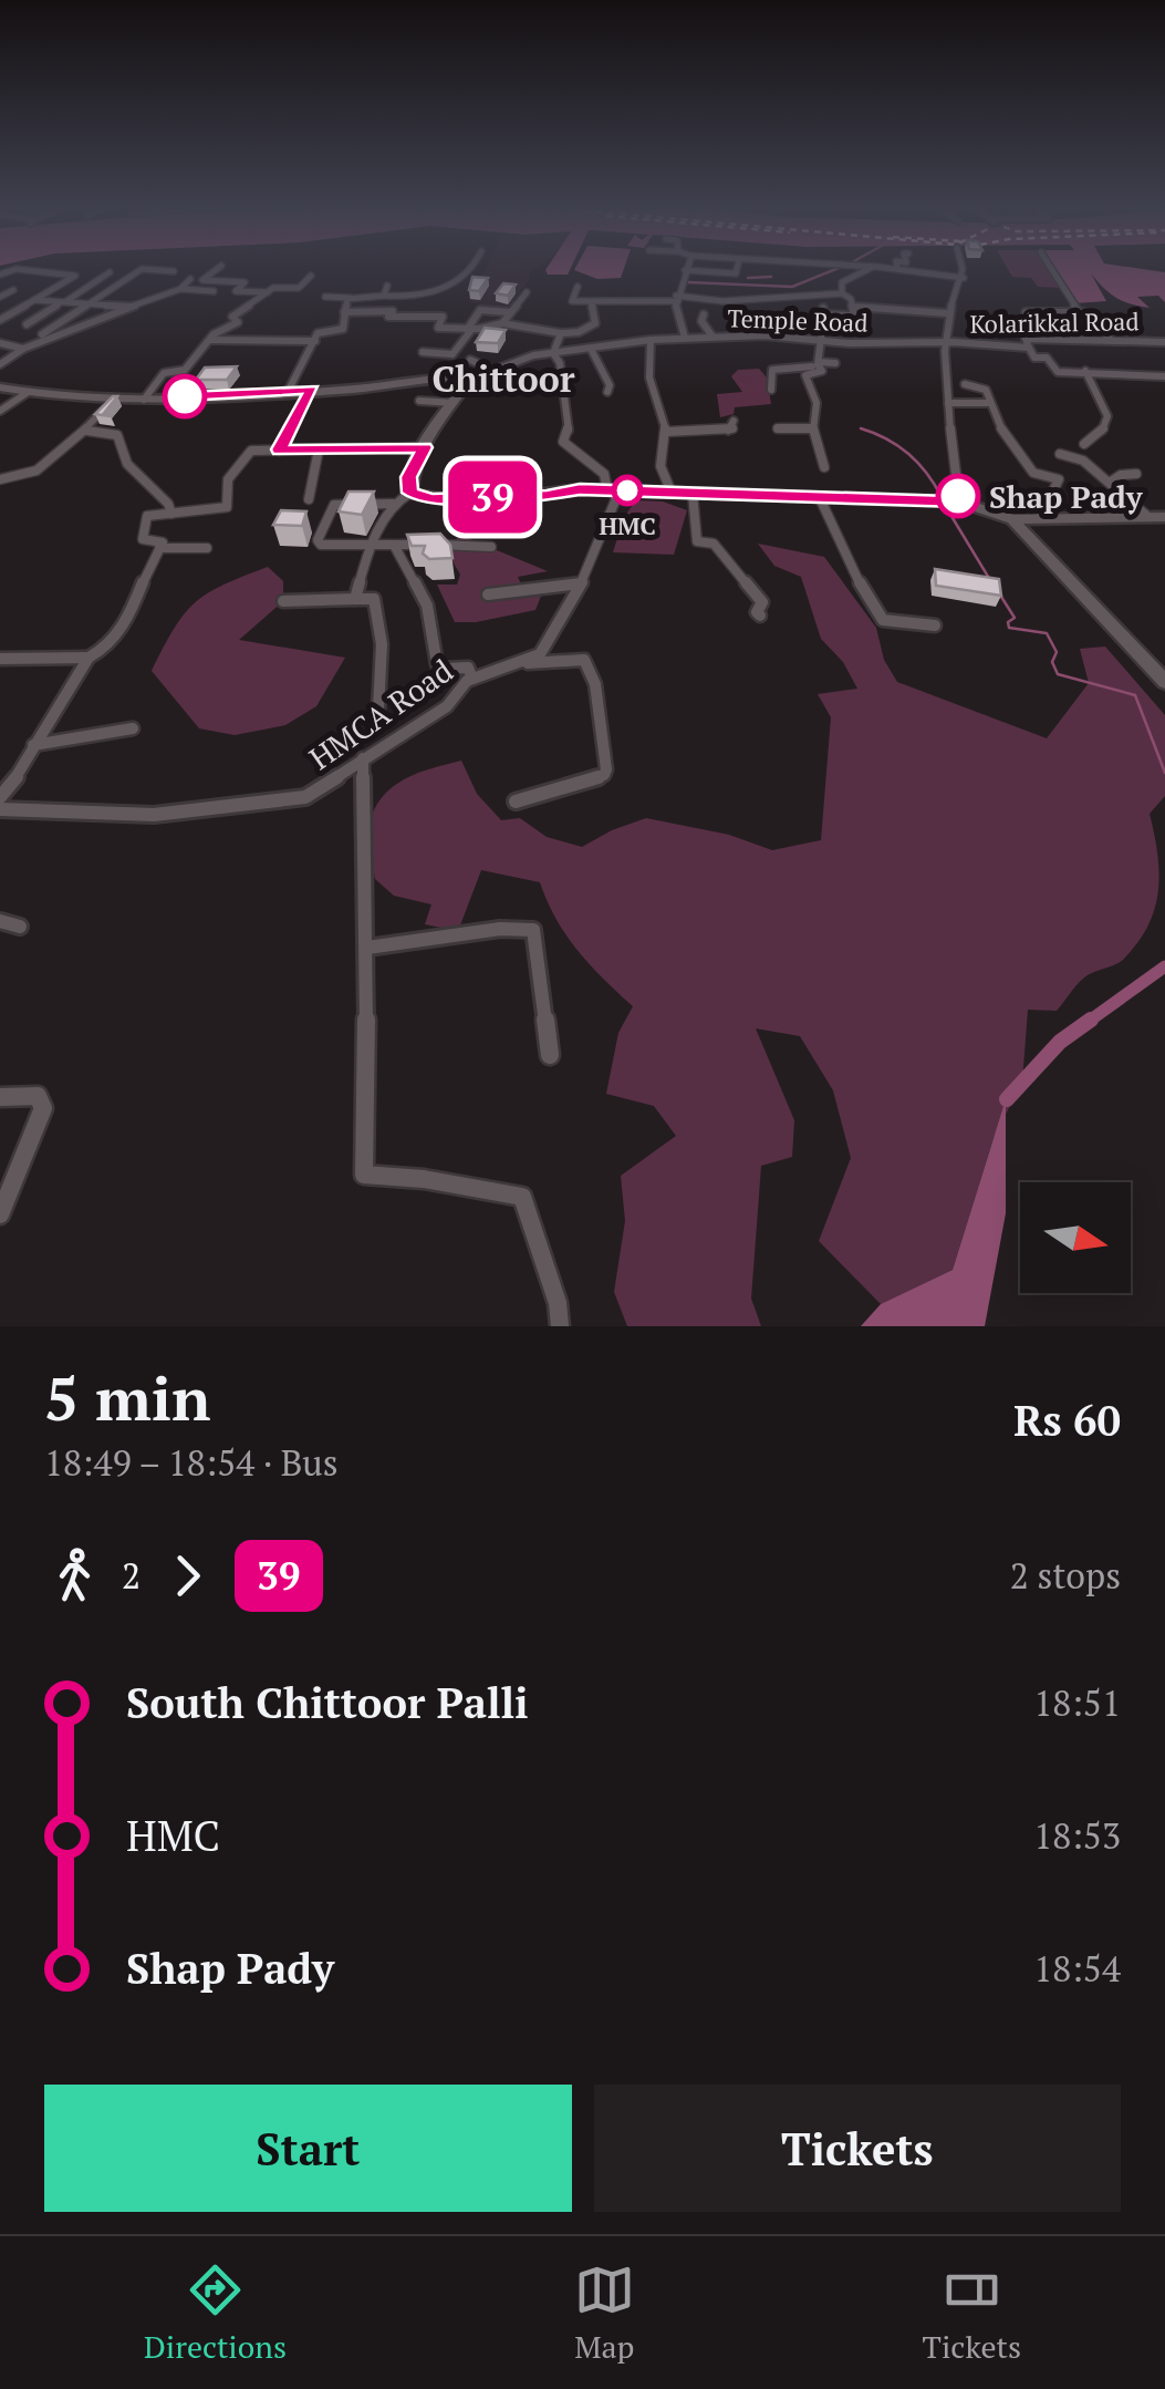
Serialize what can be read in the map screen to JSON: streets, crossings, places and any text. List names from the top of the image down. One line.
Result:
{"streets":{"street":["Temple Road","Kolarikkal Road","HMCA Road"]},"crossings":[["Temple Road","Kolarikkal Road"]],"districts":["Chittoor"],"places":["HMC","Shap Pady"],"lines":["bus line 39"],"north":"right","page":{"on_map":"39","heading":["5 min","18:49 – 18:54 · Bus","Rs 60"],"legs":["2","39","2 stops"],"list":[{"name":"South Chittoor Palli","value":"18:51"},{"name":"HMC","value":"18:53"},{"name":"Shap Pady","value":"18:54"}],"buttons":["Start","Tickets"],"tabs":["Directions","Map","Tickets"]}}
